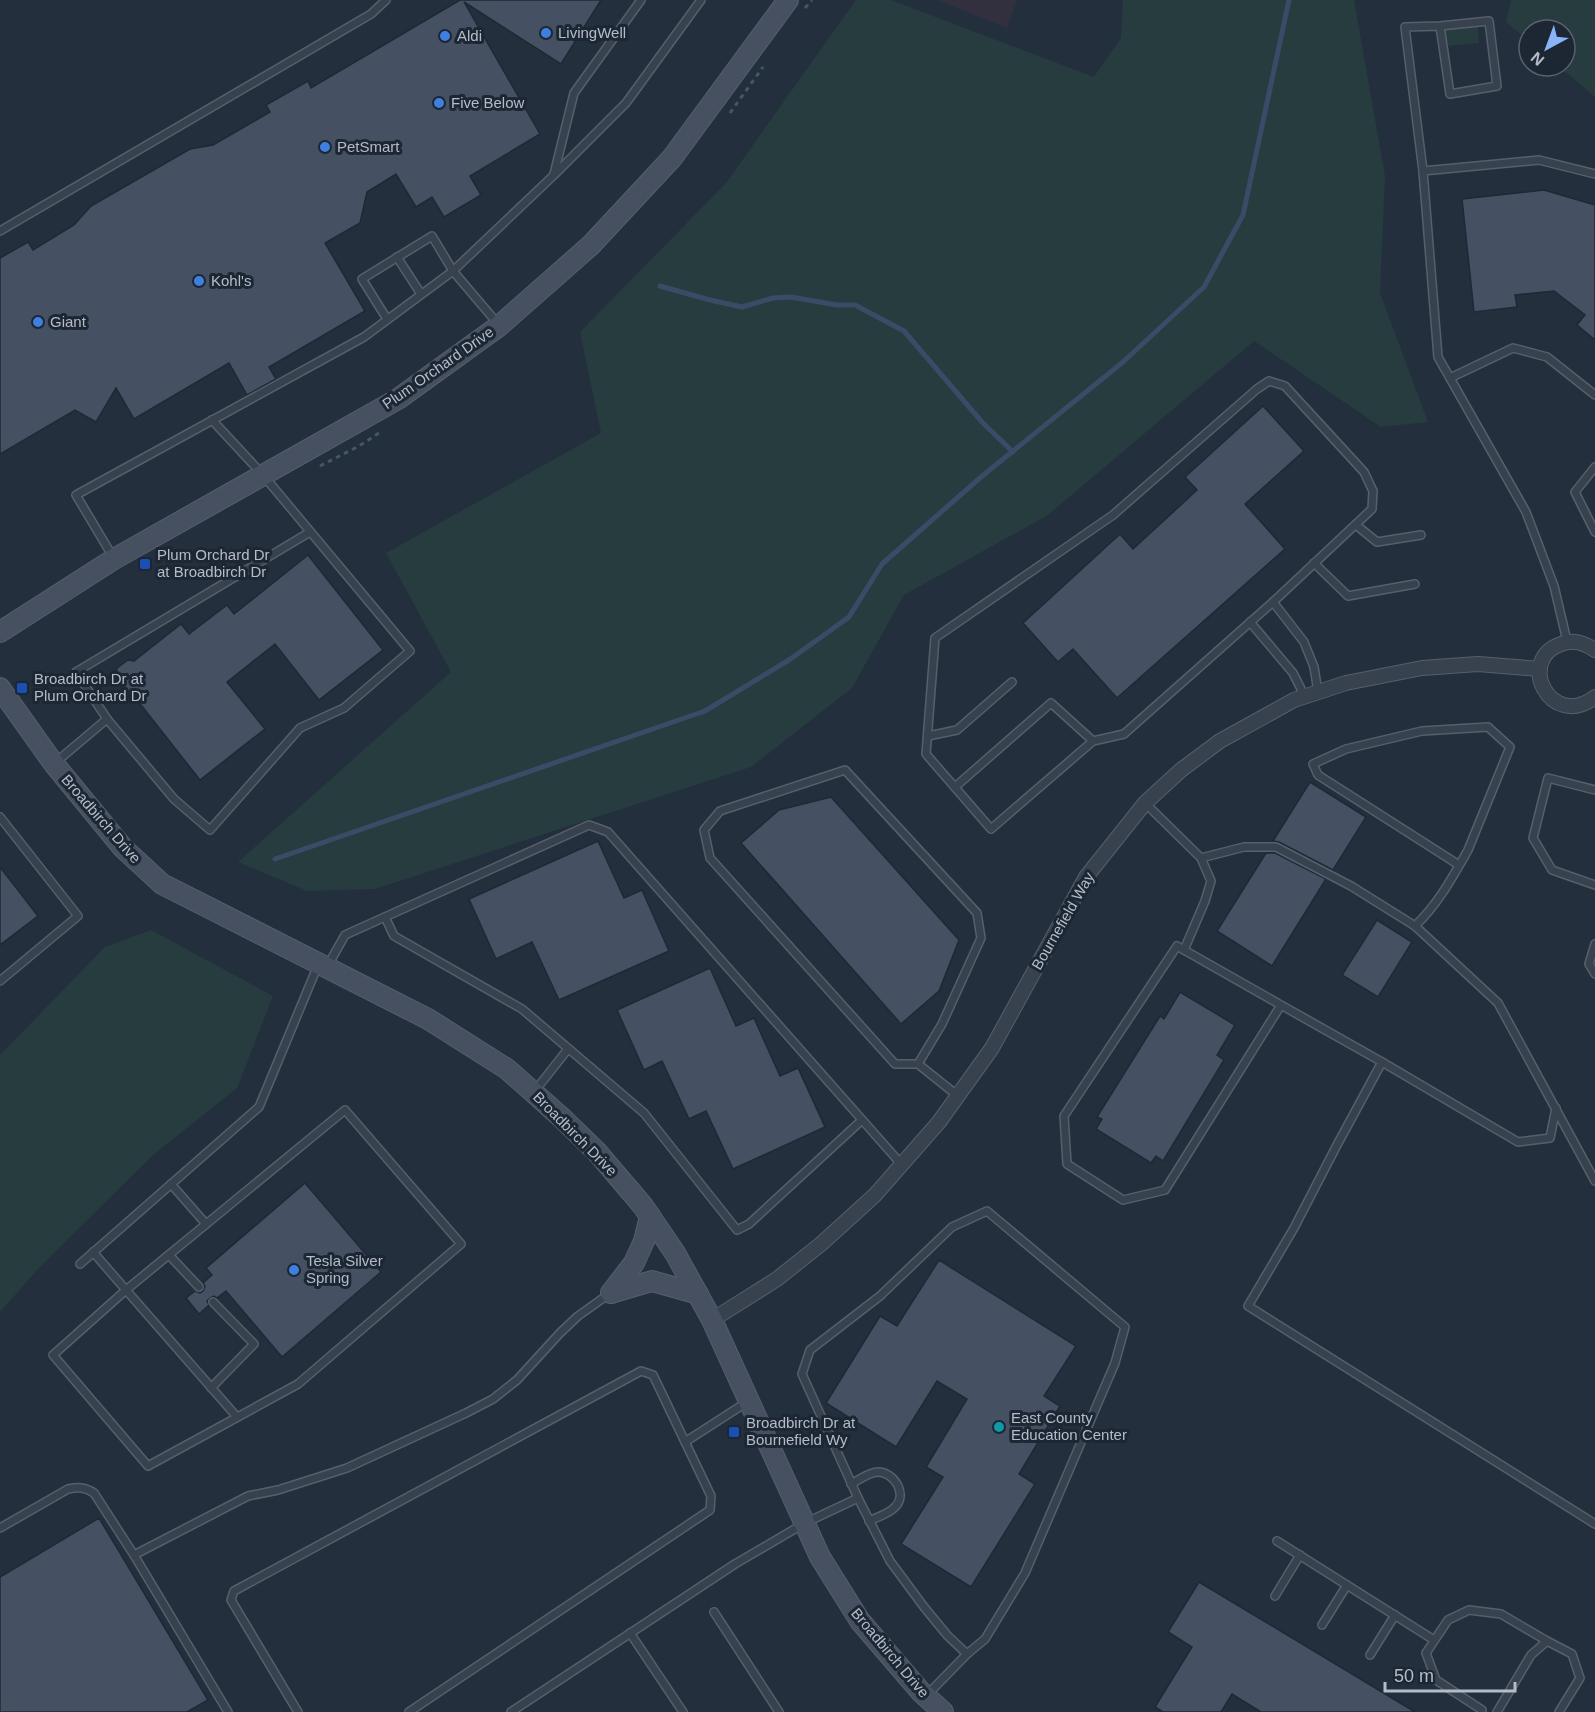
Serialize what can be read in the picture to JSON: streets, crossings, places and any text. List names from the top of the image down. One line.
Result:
{"streets":{"street":["Plum Orchard Drive","Broadbirch Drive","Bournefield Way"]},"crossings":[["Broadbirch Drive","Bournefield Way"]],"places":{"other":["LivingWell","Aldi","Five Below","PetSmart","Kohl's","Giant","Tesla Silver Spring","East County Education Center"],"transit":["Plum Orchard Dr at Broadbirch Dr","Broadbirch Dr at Plum Orchard Dr","Broadbirch Dr at Bournefield Wy"]},"scale_bar":"50 m","north":"bottom left"}
